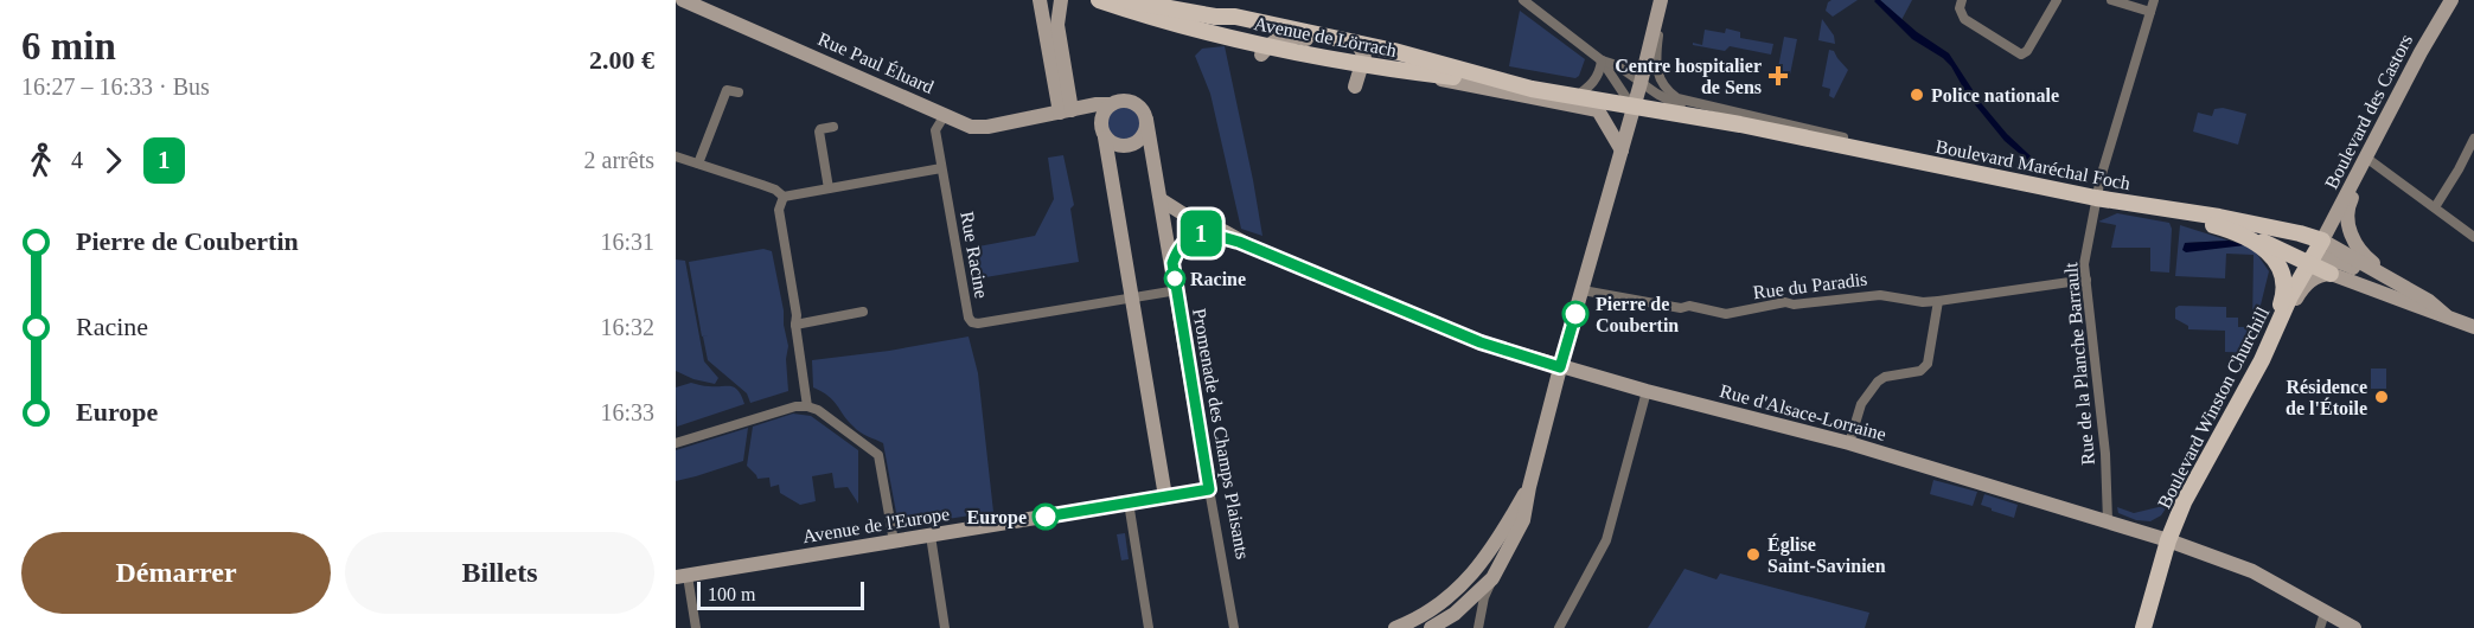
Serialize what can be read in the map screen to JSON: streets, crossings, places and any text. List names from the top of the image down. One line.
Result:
{"streets":{"main road":["Avenue de Lörrach","Boulevard Maréchal Foch","Boulevard Winston Churchill"],"street":["Rue Paul Éluard","Boulevard des Castors","Rue Racine","Rue du Paradis","Rue de la Planche Barrault","Rue d'Alsace-Lorraine","Promenade des Champs Plaisants","Avenue de l'Europe"]},"crossings":[["Avenue de Lörrach","Boulevard Maréchal Foch"],["Rue Paul Éluard","Rue Racine"],["Boulevard des Castors","Boulevard Maréchal Foch"],["Boulevard des Castors","Boulevard Winston Churchill"],["Boulevard Maréchal Foch","Rue de la Planche Barrault"],["Boulevard Maréchal Foch","Boulevard Winston Churchill"],["Rue Racine","Promenade des Champs Plaisants"],["Rue du Paradis","Rue de la Planche Barrault"],["Rue de la Planche Barrault","Rue d'Alsace-Lorraine"],["Boulevard Winston Churchill","Rue d'Alsace-Lorraine"],["Rue d'Alsace-Lorraine","Promenade des Champs Plaisants"],["Promenade des Champs Plaisants","Avenue de l'Europe"]],"places":{"health":["Centre hospitalier de Sens"],"other":["Police nationale","Racine","Pierre de Coubertin","Résidence de l'Étoile","Europe","Église Saint-Savinien"]},"lines":["bus line 1"],"scale_bar":"100 m","page":{"heading":["6 min","16:27 – 16:33 · Bus","2.00 €"],"on_map":"1","legs":["4","1","2 arrêts"],"list":[{"name":"Pierre de Coubertin","value":"16:31"},{"name":"Racine","value":"16:32"},{"name":"Europe","value":"16:33"}],"buttons":["Démarrer","Billets"],"scale":"100 m"}}
